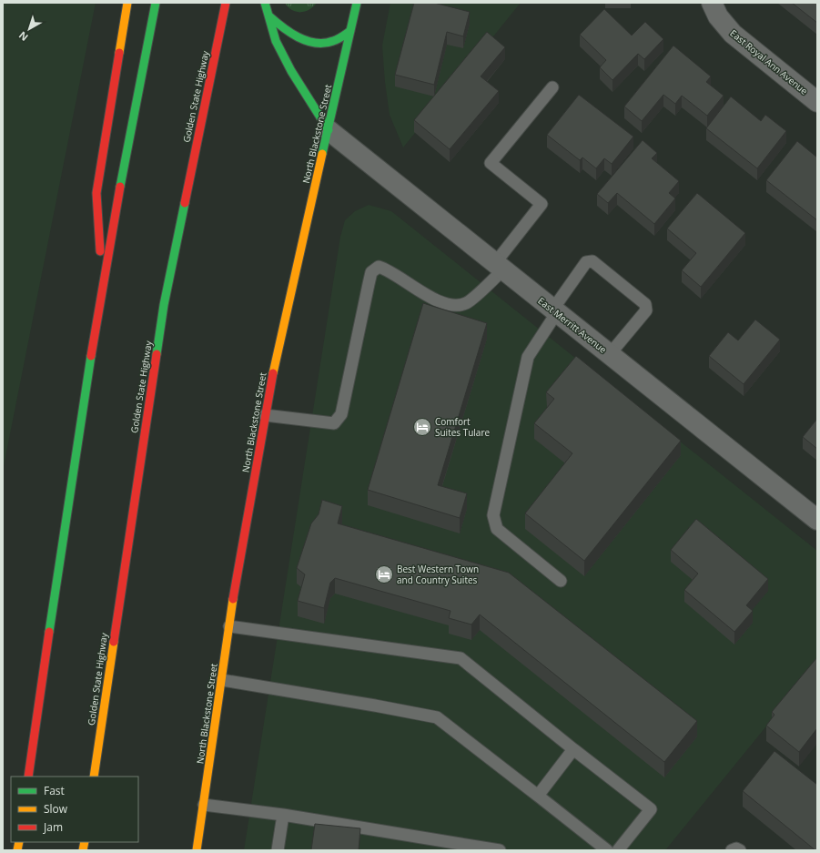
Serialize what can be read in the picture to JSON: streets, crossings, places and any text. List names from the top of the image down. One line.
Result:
{"streets":{"main road":["Golden State Highway","North Blackstone Street"],"street":["East Royal Ann Avenue","East Merritt Avenue"]},"crossings":[["North Blackstone Street","East Merritt Avenue"]],"places":{"hotel":["Comfort Suites Tulare","Best Western Town and Country Suites"]},"legend":["Fast","Slow","Jam"],"north":"bottom left"}
